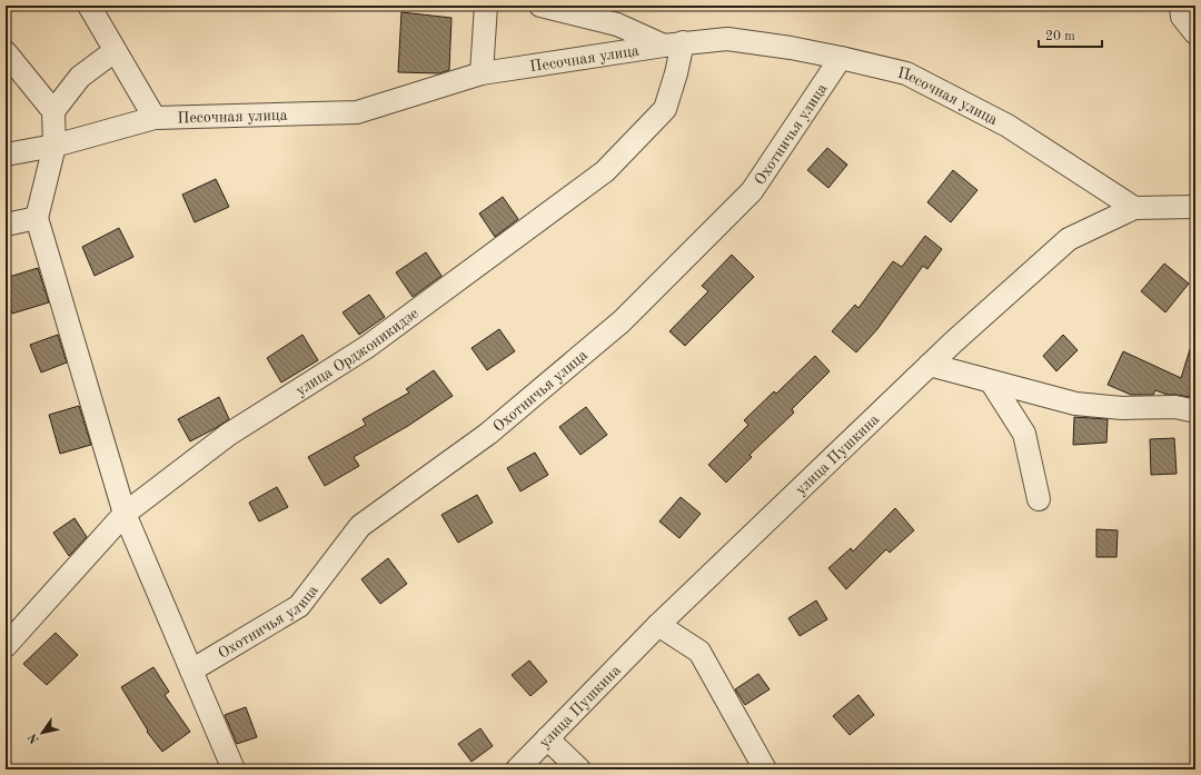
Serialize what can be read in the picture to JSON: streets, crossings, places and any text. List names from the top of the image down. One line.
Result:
{"streets":{"street":["Песочная улица","Охотничья улица","улица Орджоникидзе","улица Пушкина"]},"crossings":[["Песочная улица","Охотничья улица"],["Песочная улица","улица Орджоникидзе"],["Песочная улица","улица Пушкина"]],"scale_bar":"20 m","north":"bottom left"}
